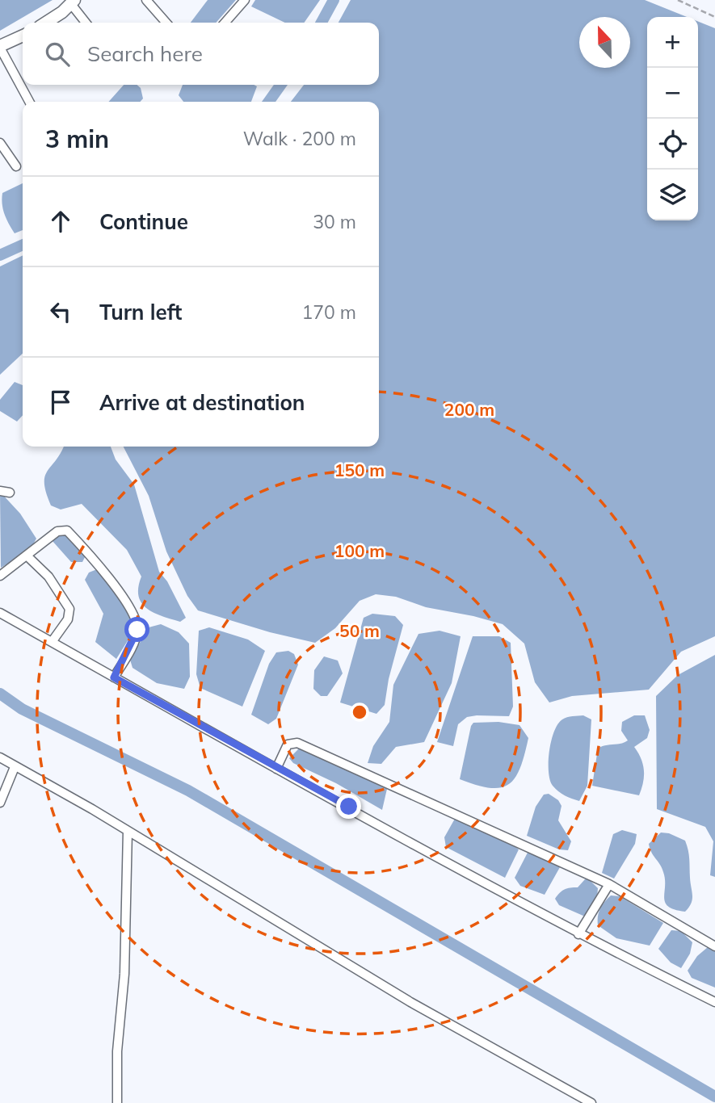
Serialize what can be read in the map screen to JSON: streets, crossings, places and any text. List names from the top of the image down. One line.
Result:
{"north":"top","page":{"map_buttons":["+","−"],"search":"Search here","heading":["3 min","Walk · 200 m"],"list":[["Continue","30 m"],["Turn left","170 m"],"Arrive at destination"]},"rings":["200 m","150 m","100 m","50 m"]}
